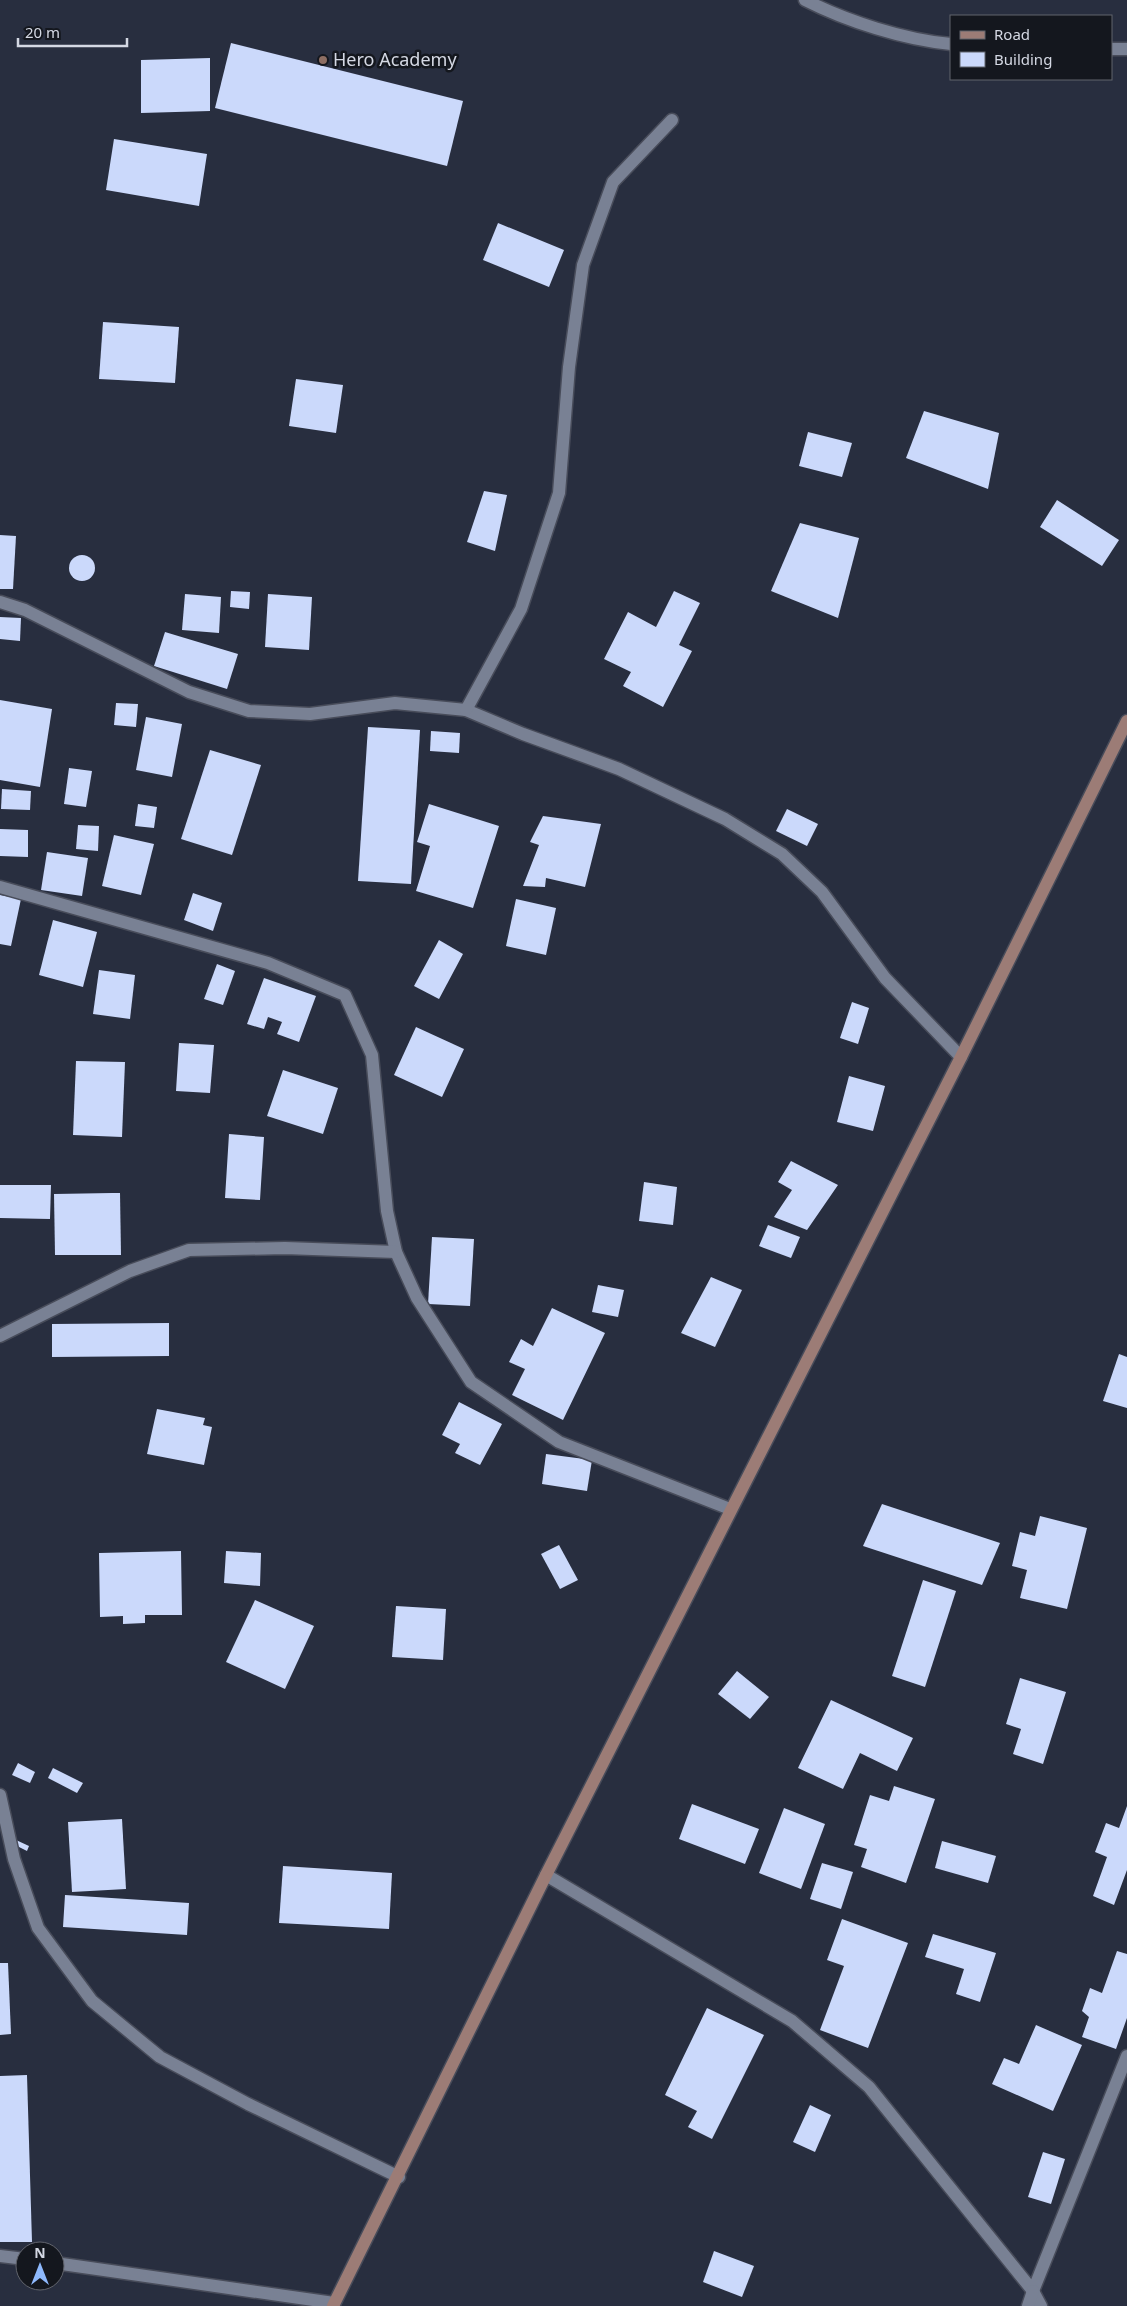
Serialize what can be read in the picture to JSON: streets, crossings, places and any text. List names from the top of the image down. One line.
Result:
{"places":["Hero Academy"],"legend":["Road","Building"],"scale_bar":"20 m","north":"top"}
